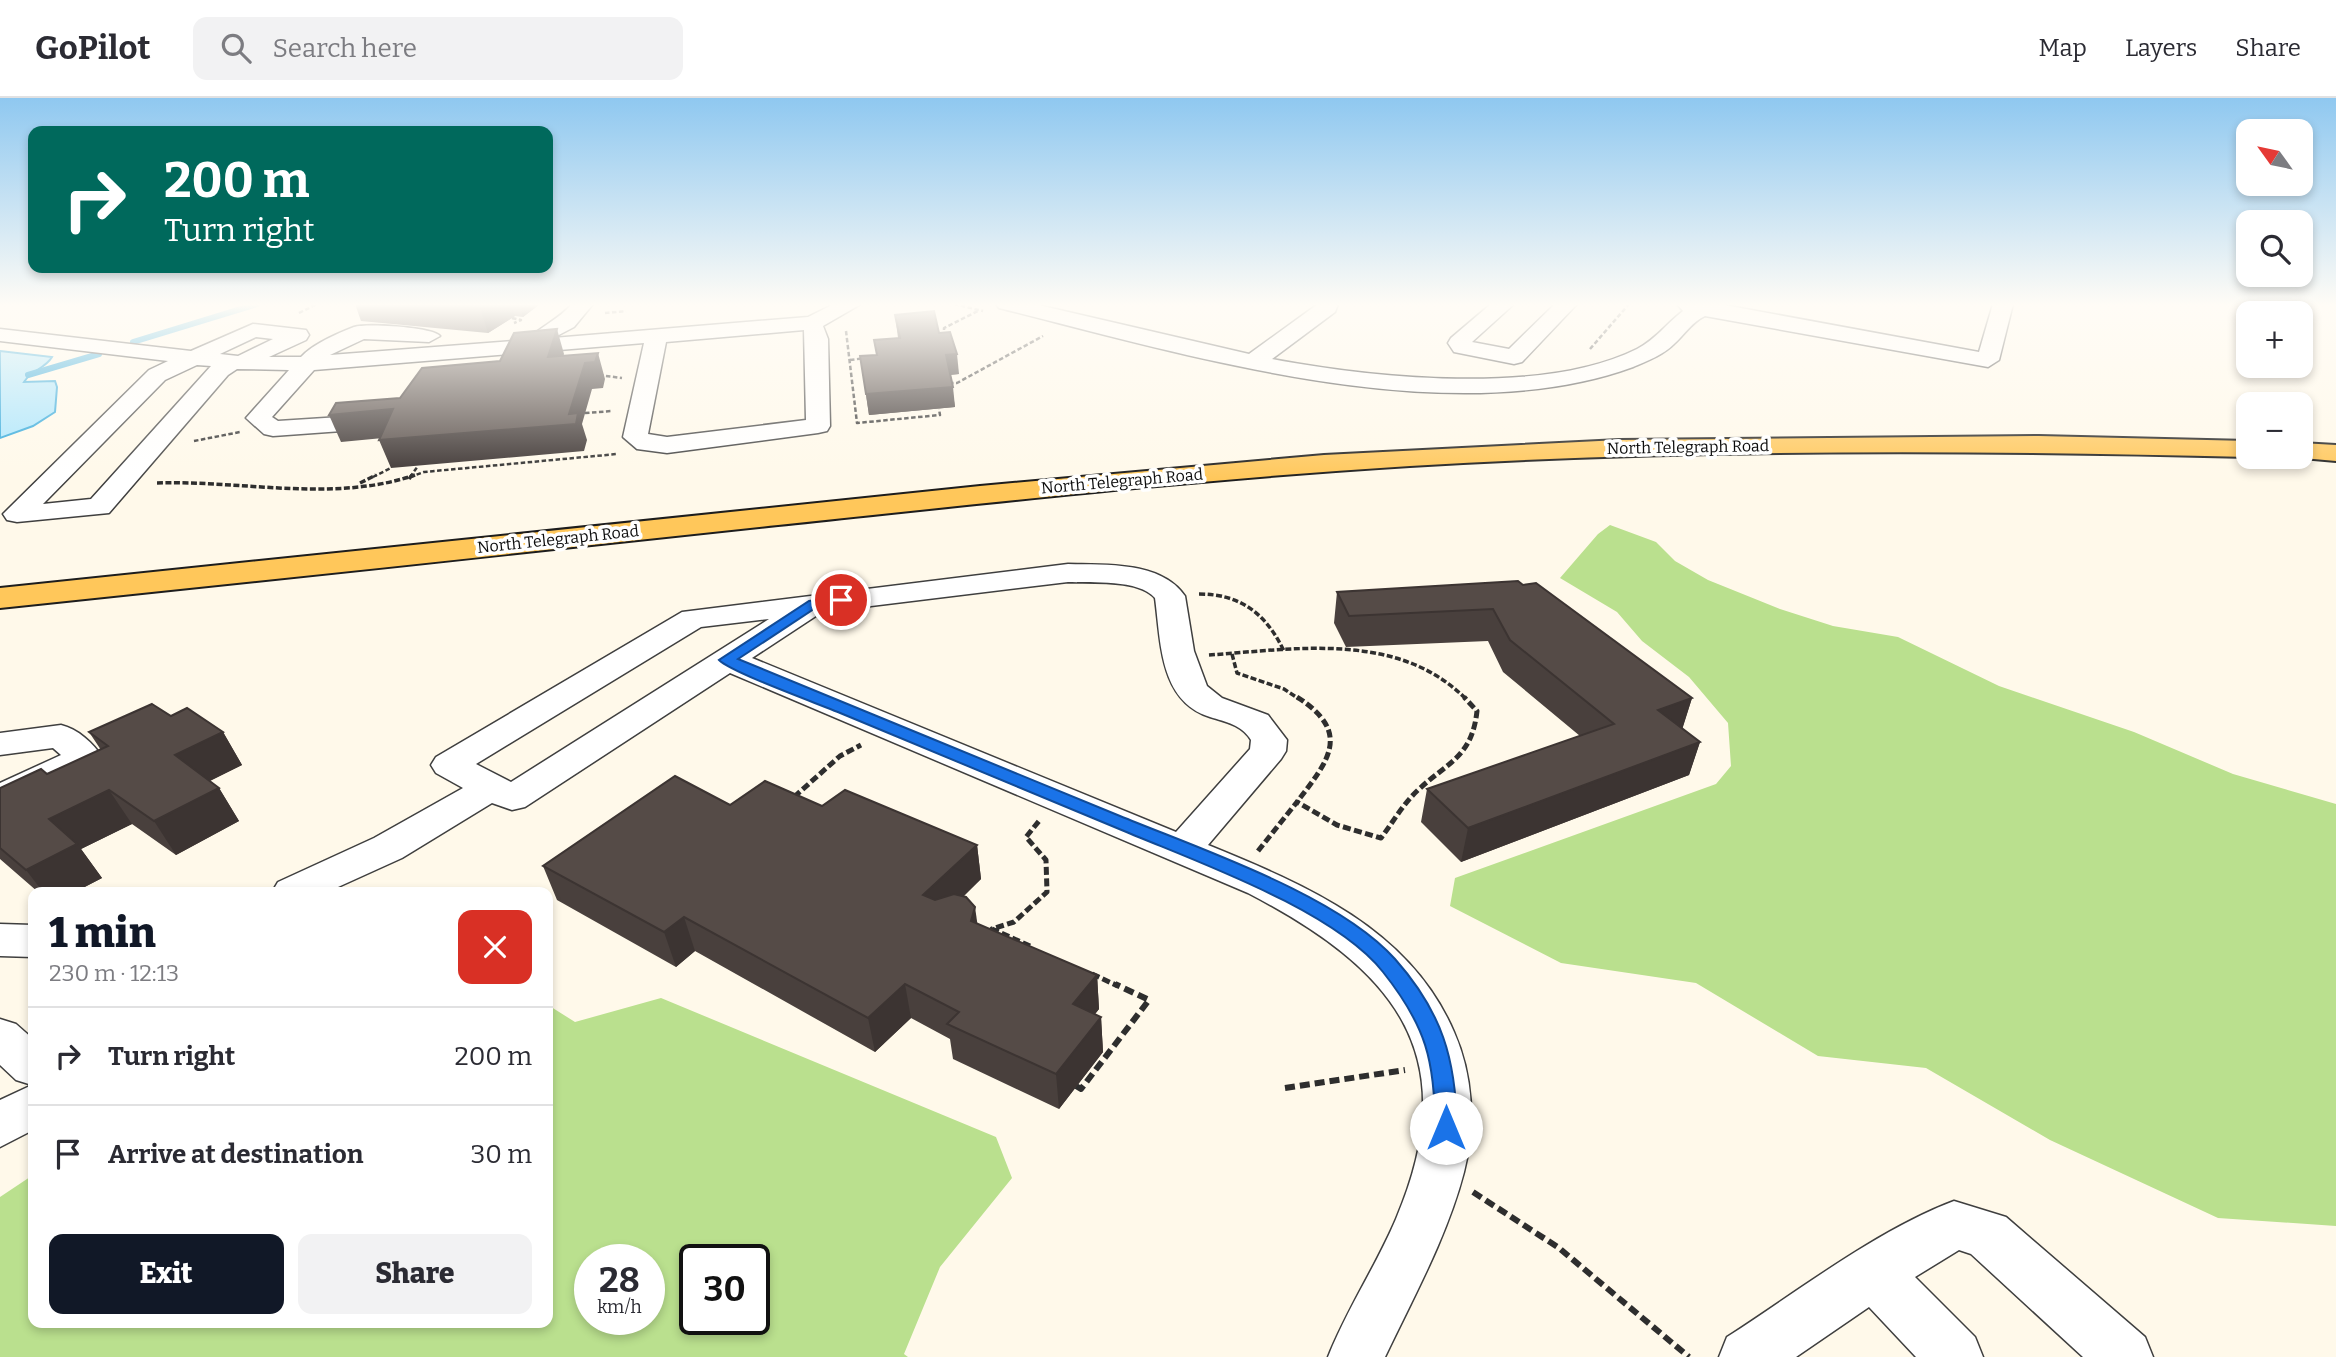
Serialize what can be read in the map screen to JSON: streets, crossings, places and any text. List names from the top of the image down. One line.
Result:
{"streets":{"main road":["North Telegraph Road"]},"north":"top left","page":{"header":"GoPilot","search":"Search here","nav":["Map","Layers","Share"],"map_buttons":["+","−"],"turn":["200 m","Turn right"],"heading":["1 min","230 m · 12:13"],"list":[{"name":"Turn right","value":"200 m"},{"name":"Arrive at destination","value":"30 m"}],"buttons":["Exit","Share"],"speed":"28 km/h","limit":"30"}}
